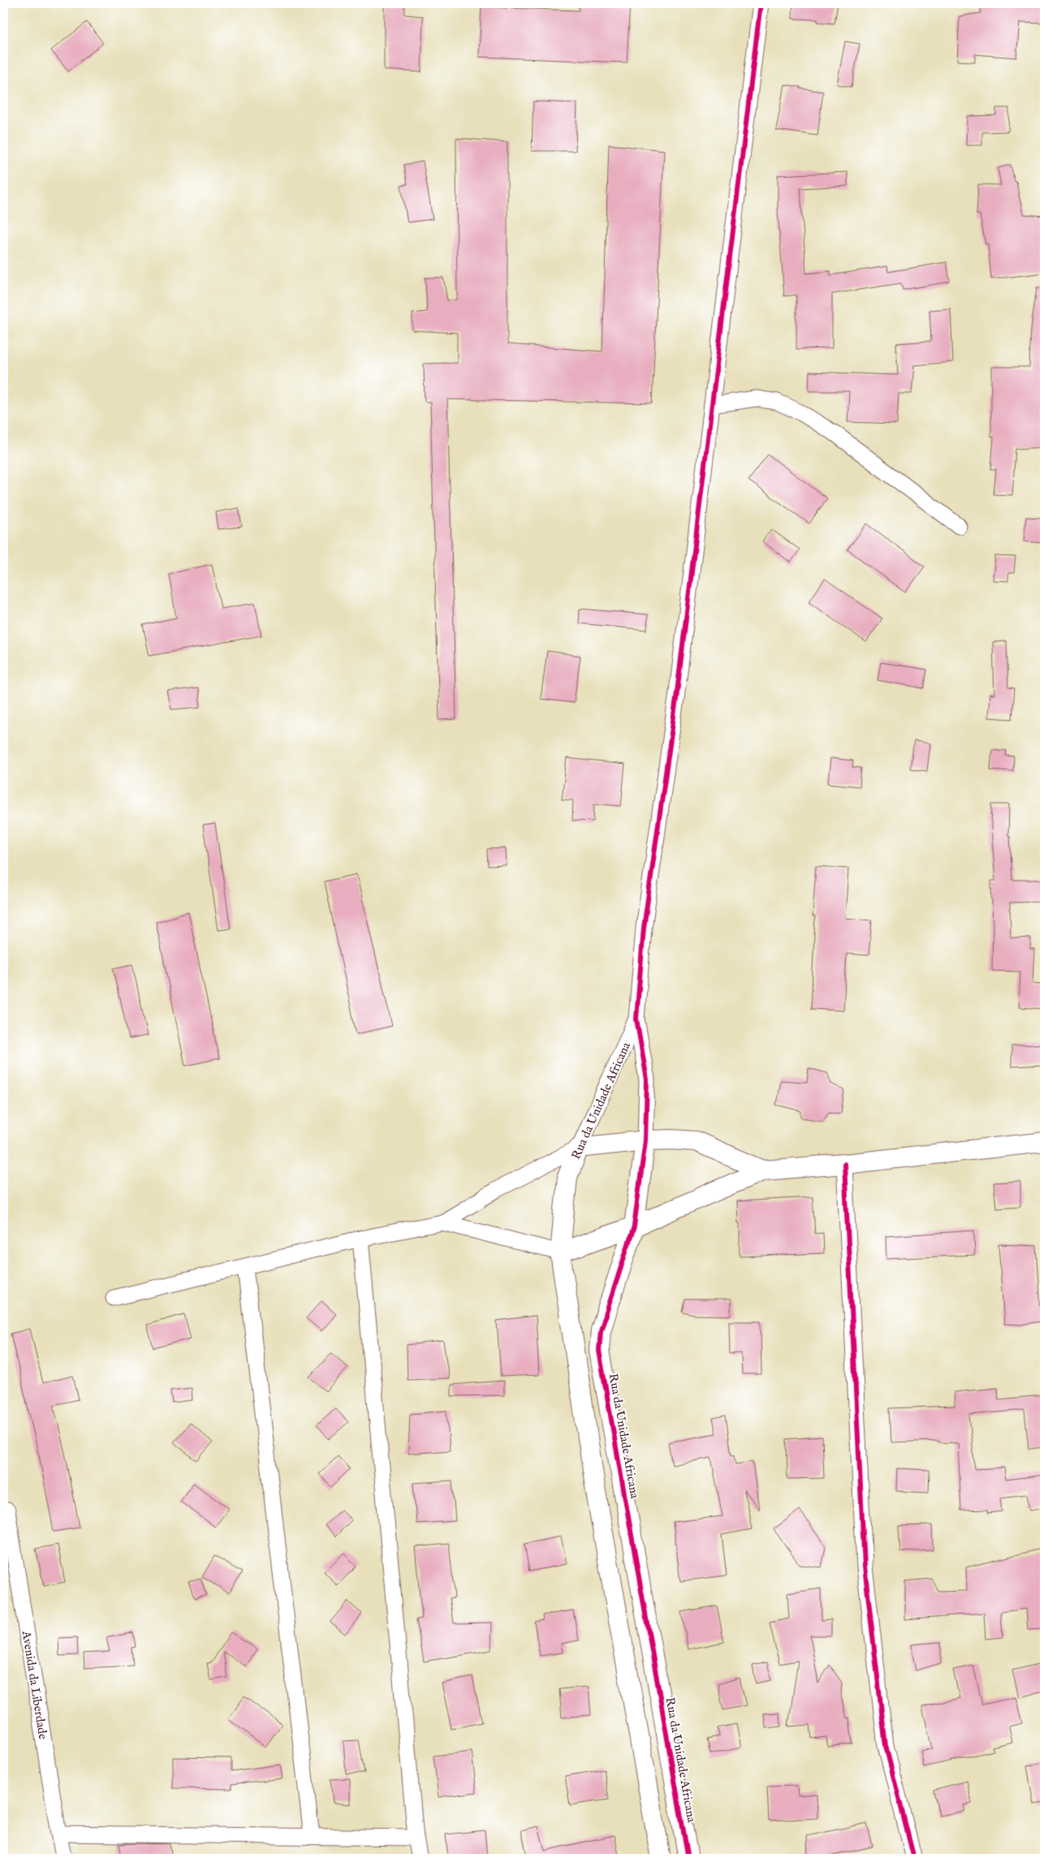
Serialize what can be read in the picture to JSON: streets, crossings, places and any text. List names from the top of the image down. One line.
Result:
{"streets":{"street":["Rua da Unidade Africana","Avenida da Liberdade"]}}
